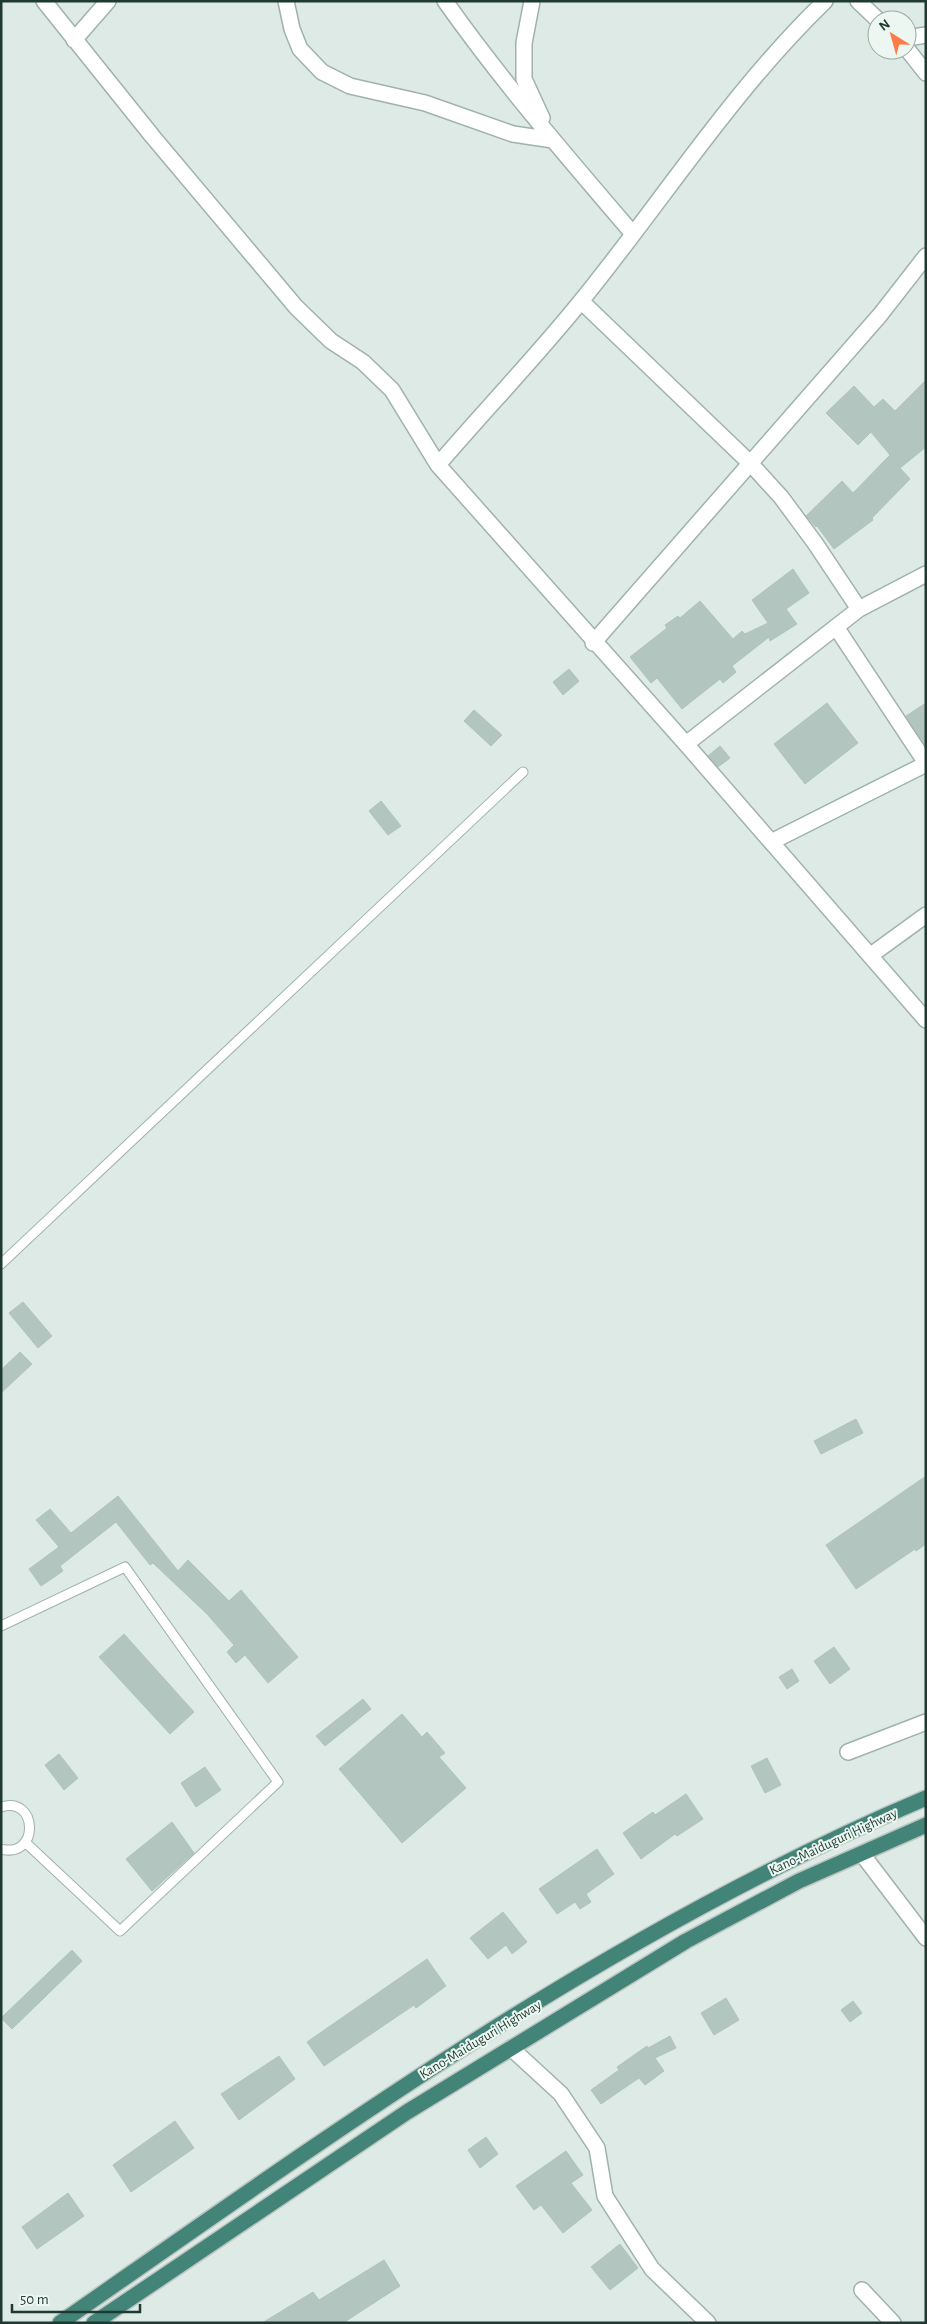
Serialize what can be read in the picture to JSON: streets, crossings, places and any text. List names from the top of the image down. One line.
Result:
{"streets":{"highway":["Kano-Maiduguri Highway"]},"scale_bar":"50 m","north":"top left"}
